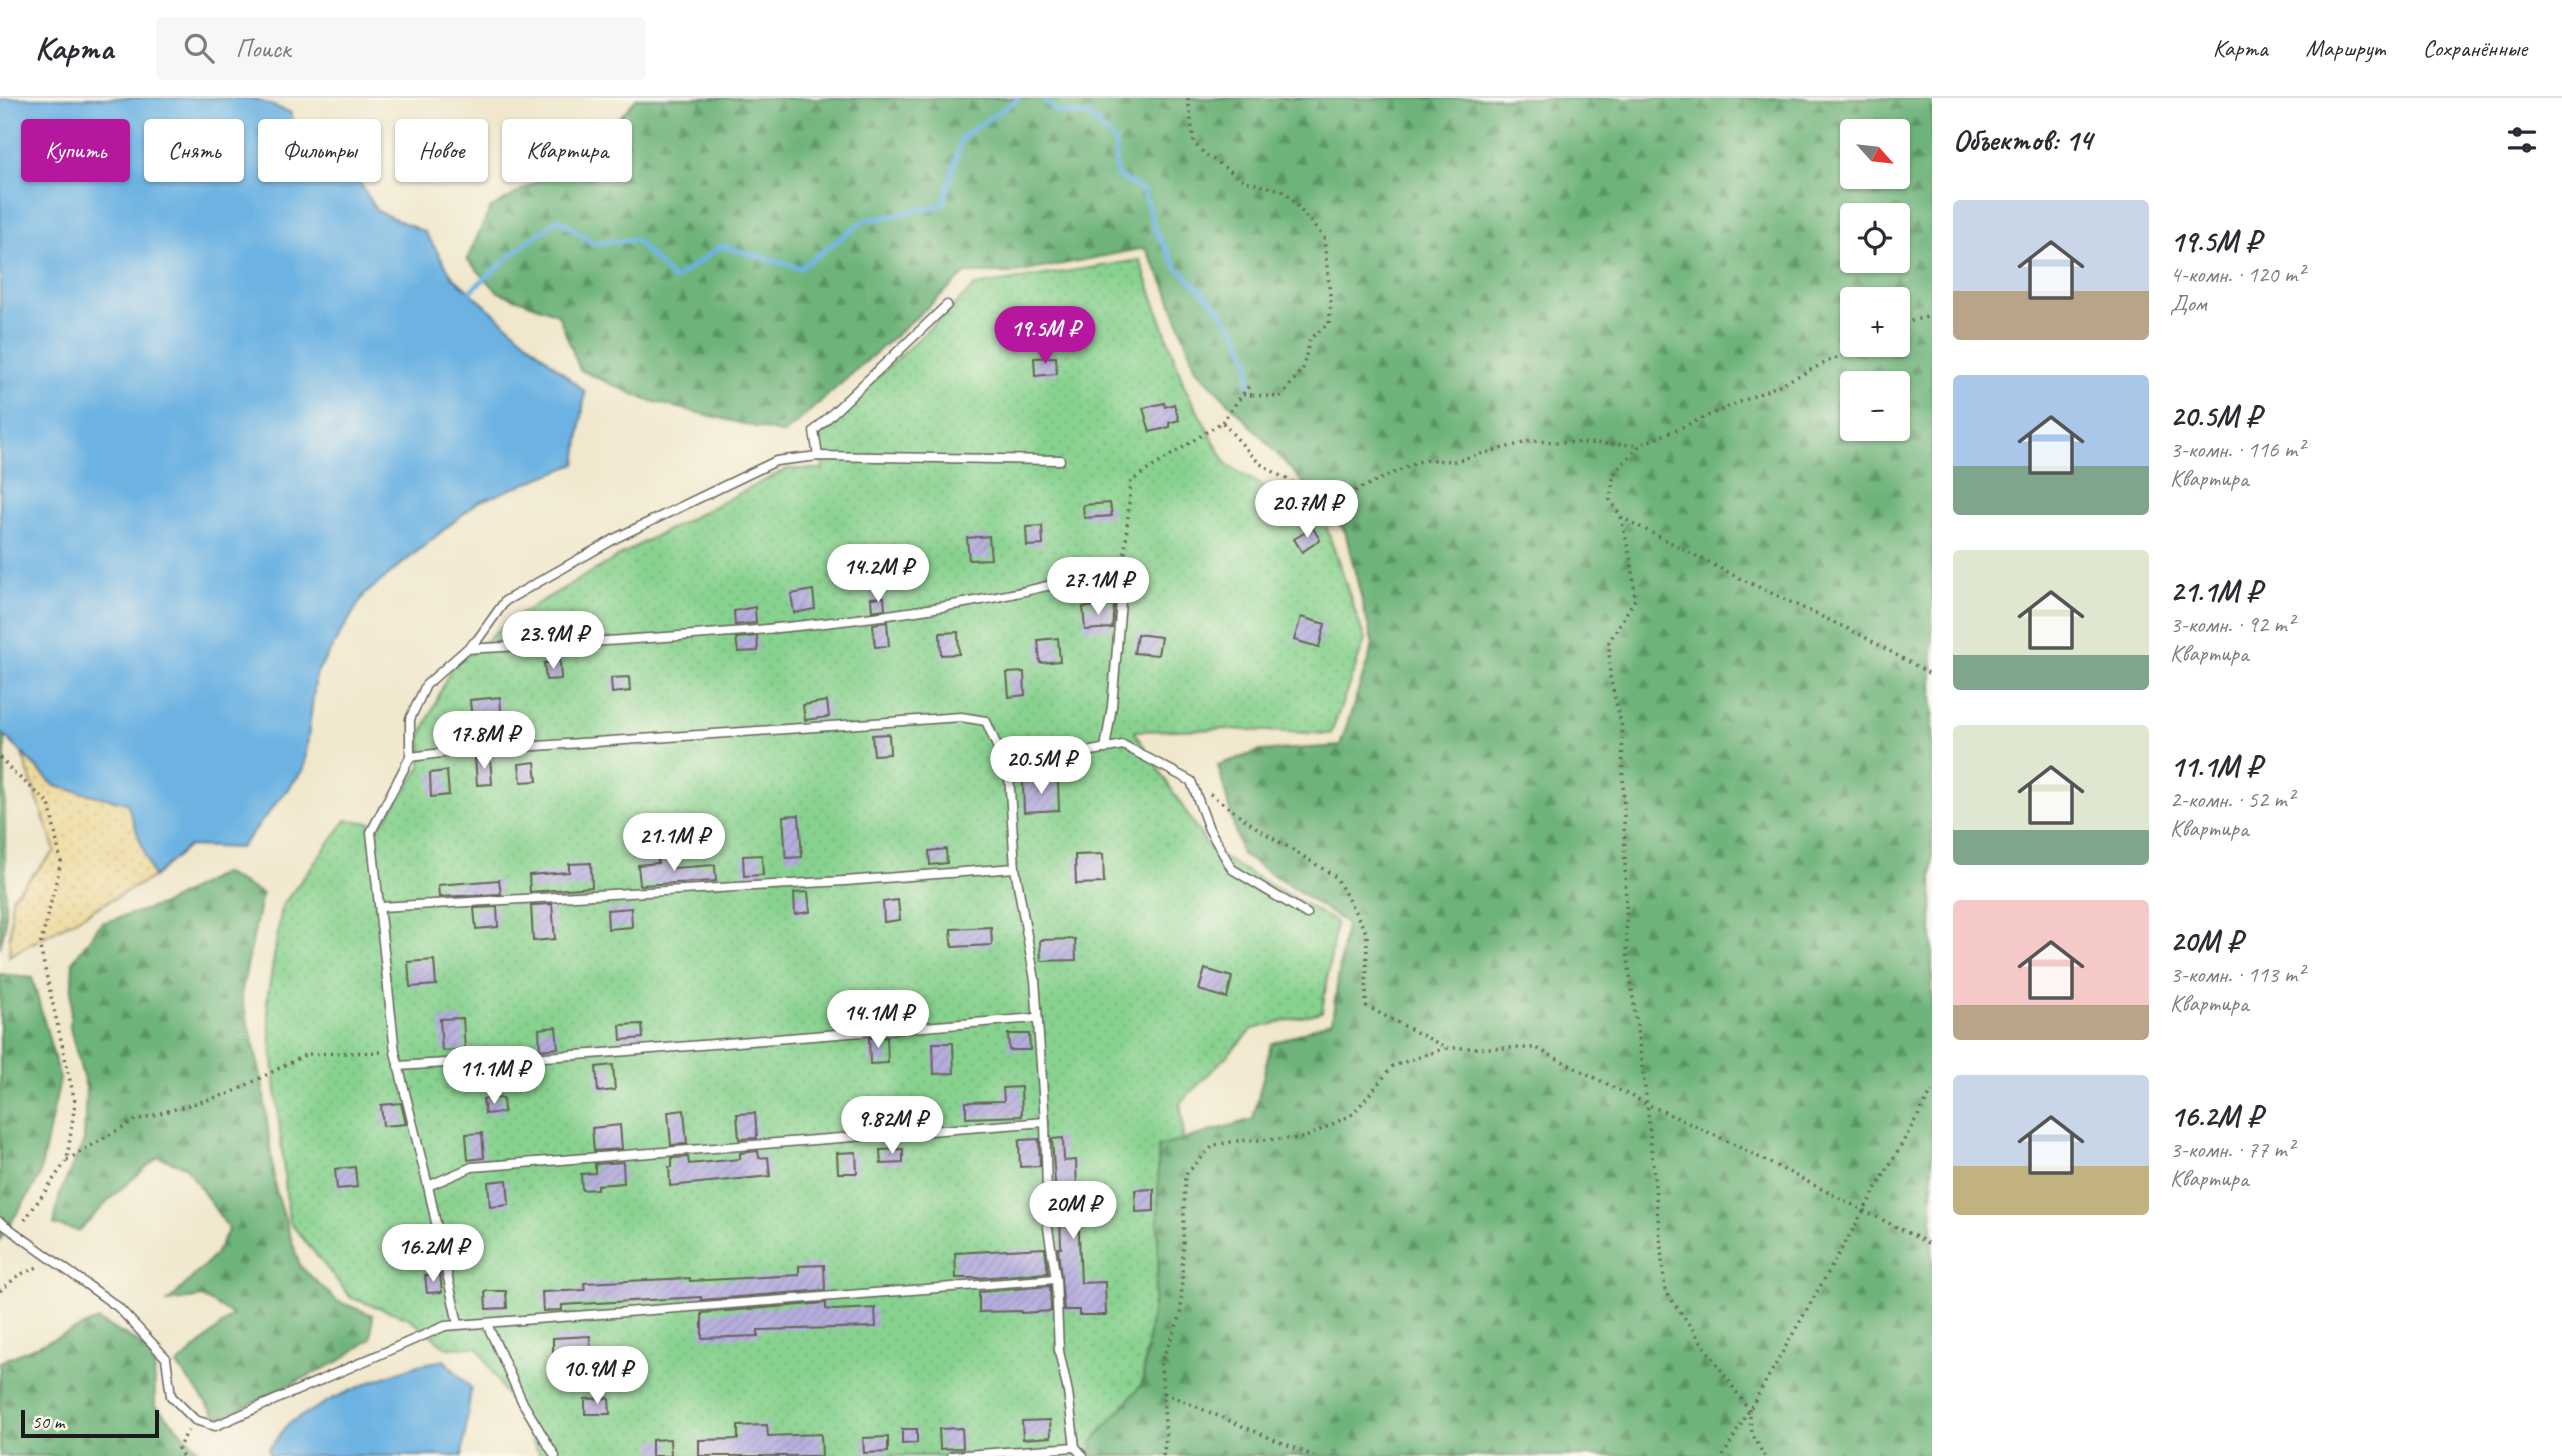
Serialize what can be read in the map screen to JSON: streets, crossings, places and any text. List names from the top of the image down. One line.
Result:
{"scale_bar":"50 m","north":"bottom right","page":{"header":"Карта","search":"Поиск","nav":["Карта","Маршрут","Сохранённые"],"heading":"Объектов: 14","map_buttons":["+","−"],"chip":["Купить","Снять","Фильтры","Новое","Квартира"],"list":[{"name":"19.5M ₽","note":"4-комн. · 120 m² · Дом"},{"name":"20.5M ₽","note":"3-комн. · 116 m² · Квартира"},{"name":"21.1M ₽","note":"3-комн. · 92 m² · Квартира"},{"name":"11.1M ₽","note":"2-комн. · 52 m² · Квартира"},{"name":"20M ₽","note":"3-комн. · 113 m² · Квартира"},{"name":"16.2M ₽","note":"3-комн. · 77 m² · Квартира"}],"price":["19.5M ₽","20.7M ₽","14.2M ₽","27.1M ₽","23.9M ₽","17.8M ₽","20.5M ₽","21.1M ₽","14.1M ₽","11.1M ₽","9.82M ₽","20M ₽","16.2M ₽","10.9M ₽"],"scale":"50 m"}}
